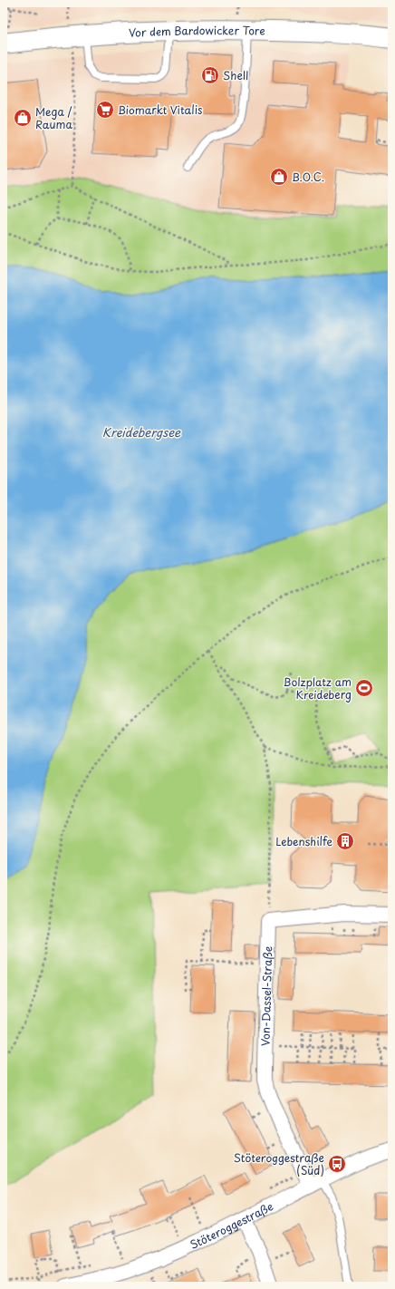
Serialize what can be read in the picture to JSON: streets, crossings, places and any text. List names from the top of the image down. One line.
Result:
{"streets":{"main road":["Vor dem Bardowicker Tore"],"street":["Von-Dassel-Straße","Stöteroggestraße"]},"crossings":[["Von-Dassel-Straße","Stöteroggestraße"]],"water":["Kreidebergsee"],"places":{"fuel station":["Shell"],"supermarket":["Biomarkt Vitalis"],"shop":["Mega / Rauma","B.O.C."],"sports":["Bolzplatz am Kreideberg"],"building":["Lebenshilfe"],"bus stop":["Stöteroggestraße (Süd)"]}}
